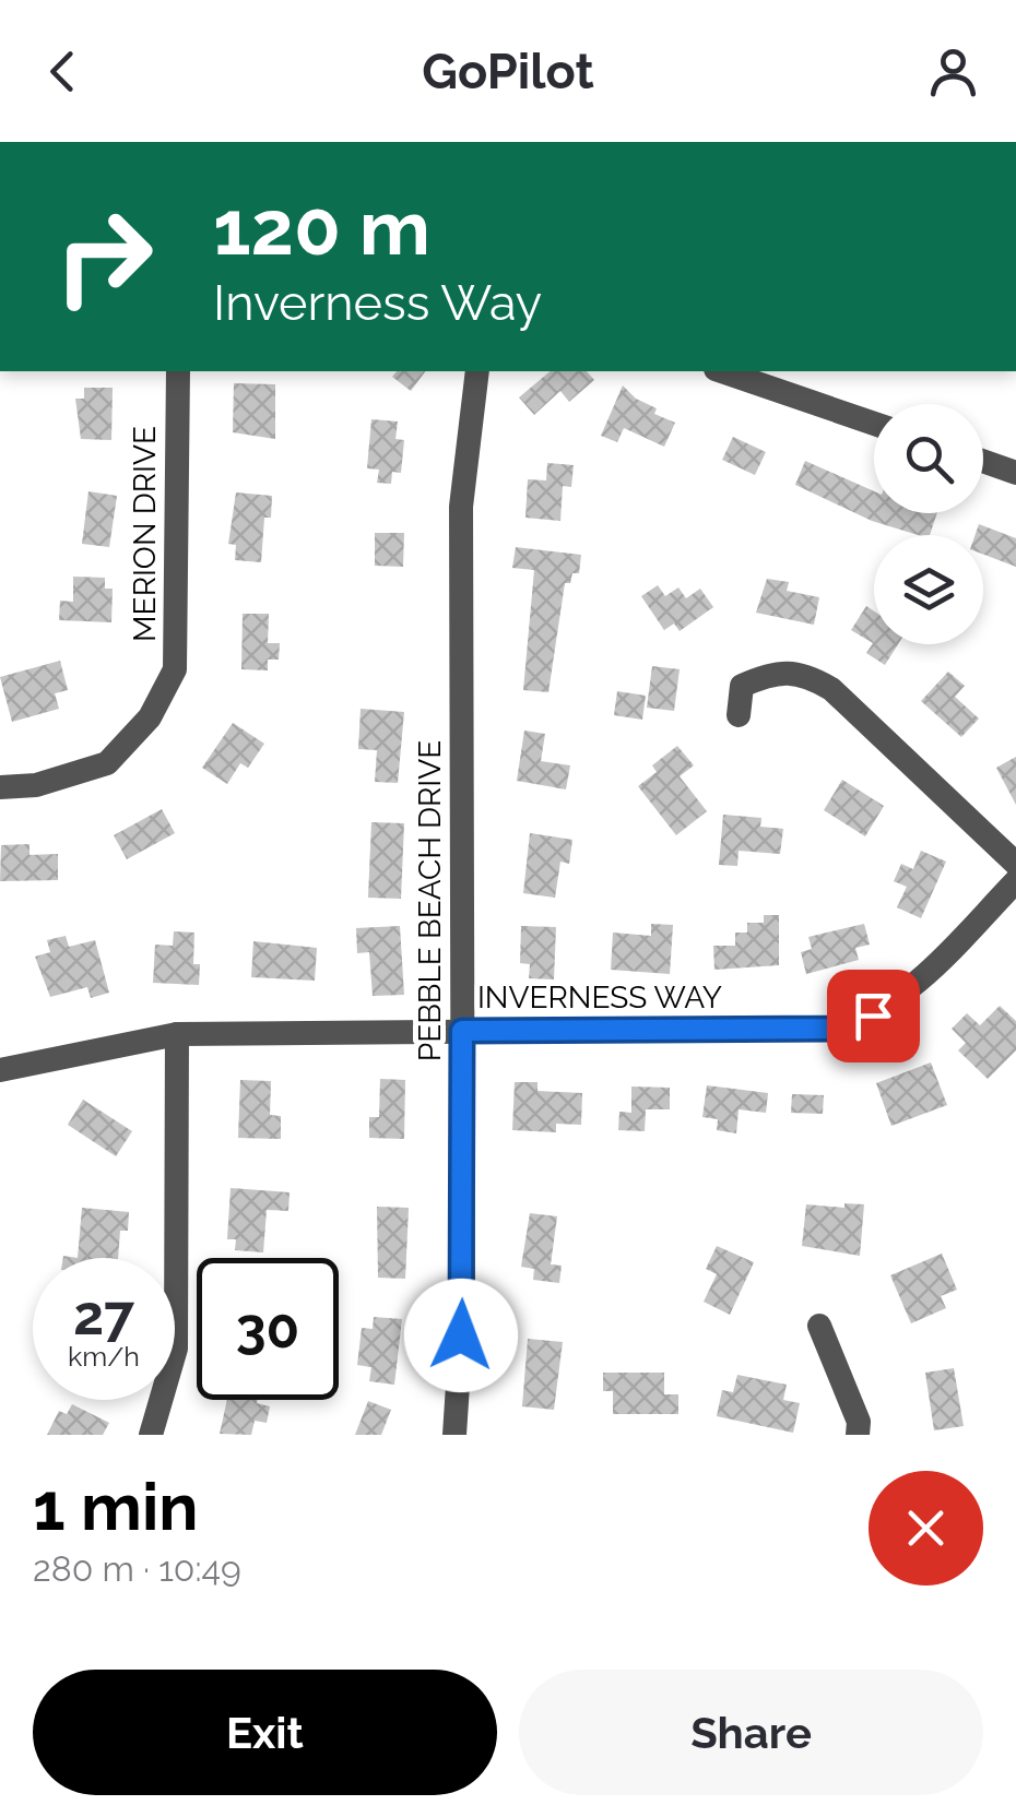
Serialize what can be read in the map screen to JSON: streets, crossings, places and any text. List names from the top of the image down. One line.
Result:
{"streets":{"street":["MERION DRIVE","PEBBLE BEACH DRIVE","INVERNESS WAY"]},"crossings":[["PEBBLE BEACH DRIVE","INVERNESS WAY"]],"page":{"header":"GoPilot","turn":["120 m","Inverness Way"],"speed":"27 km/h","limit":"30","heading":["1 min","280 m · 10:49"],"buttons":["Exit","Share"]}}
